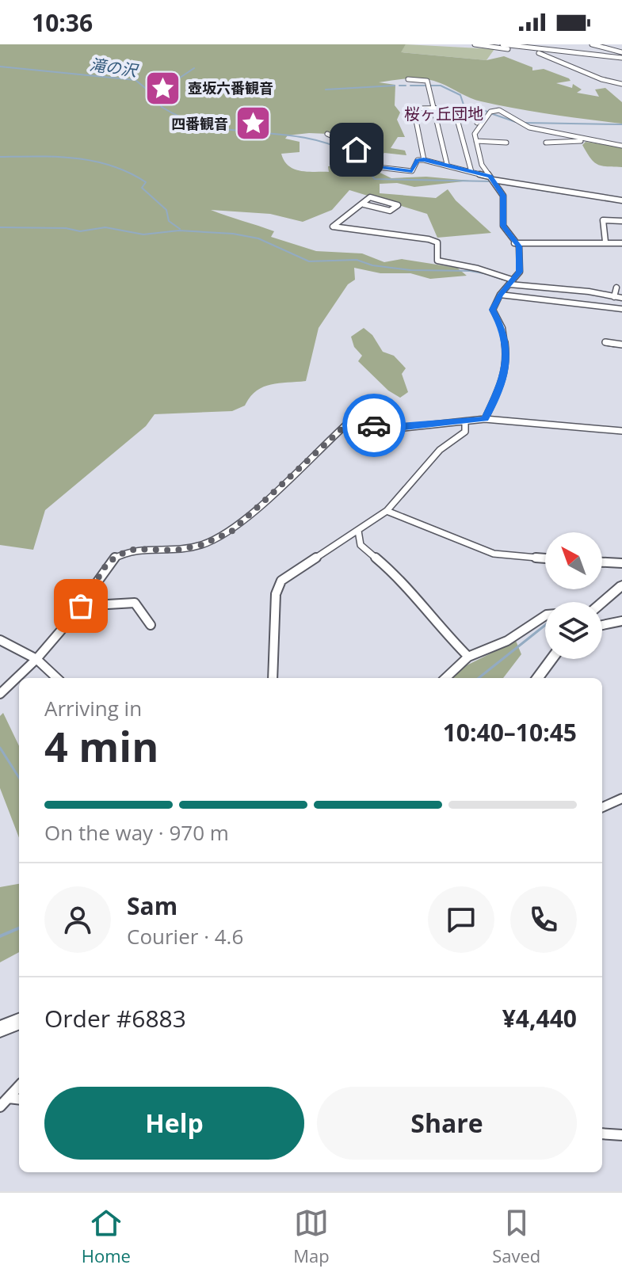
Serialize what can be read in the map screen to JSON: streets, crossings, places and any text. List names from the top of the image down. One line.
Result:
{"districts":["桜ヶ丘団地"],"water":["滝の沢"],"places":{"place":["壺坂六番観音","四番観音"]},"north":"top left","page":{"status":"10:36","heading":["4 min","Arriving in","10:40–10:45"],"panel":["Sam","Courier · 4.6","Order #6883","¥4,440"],"bar":"On the way · 970 m","buttons":["Help","Share"],"tabs":["Home","Map","Saved"]}}
